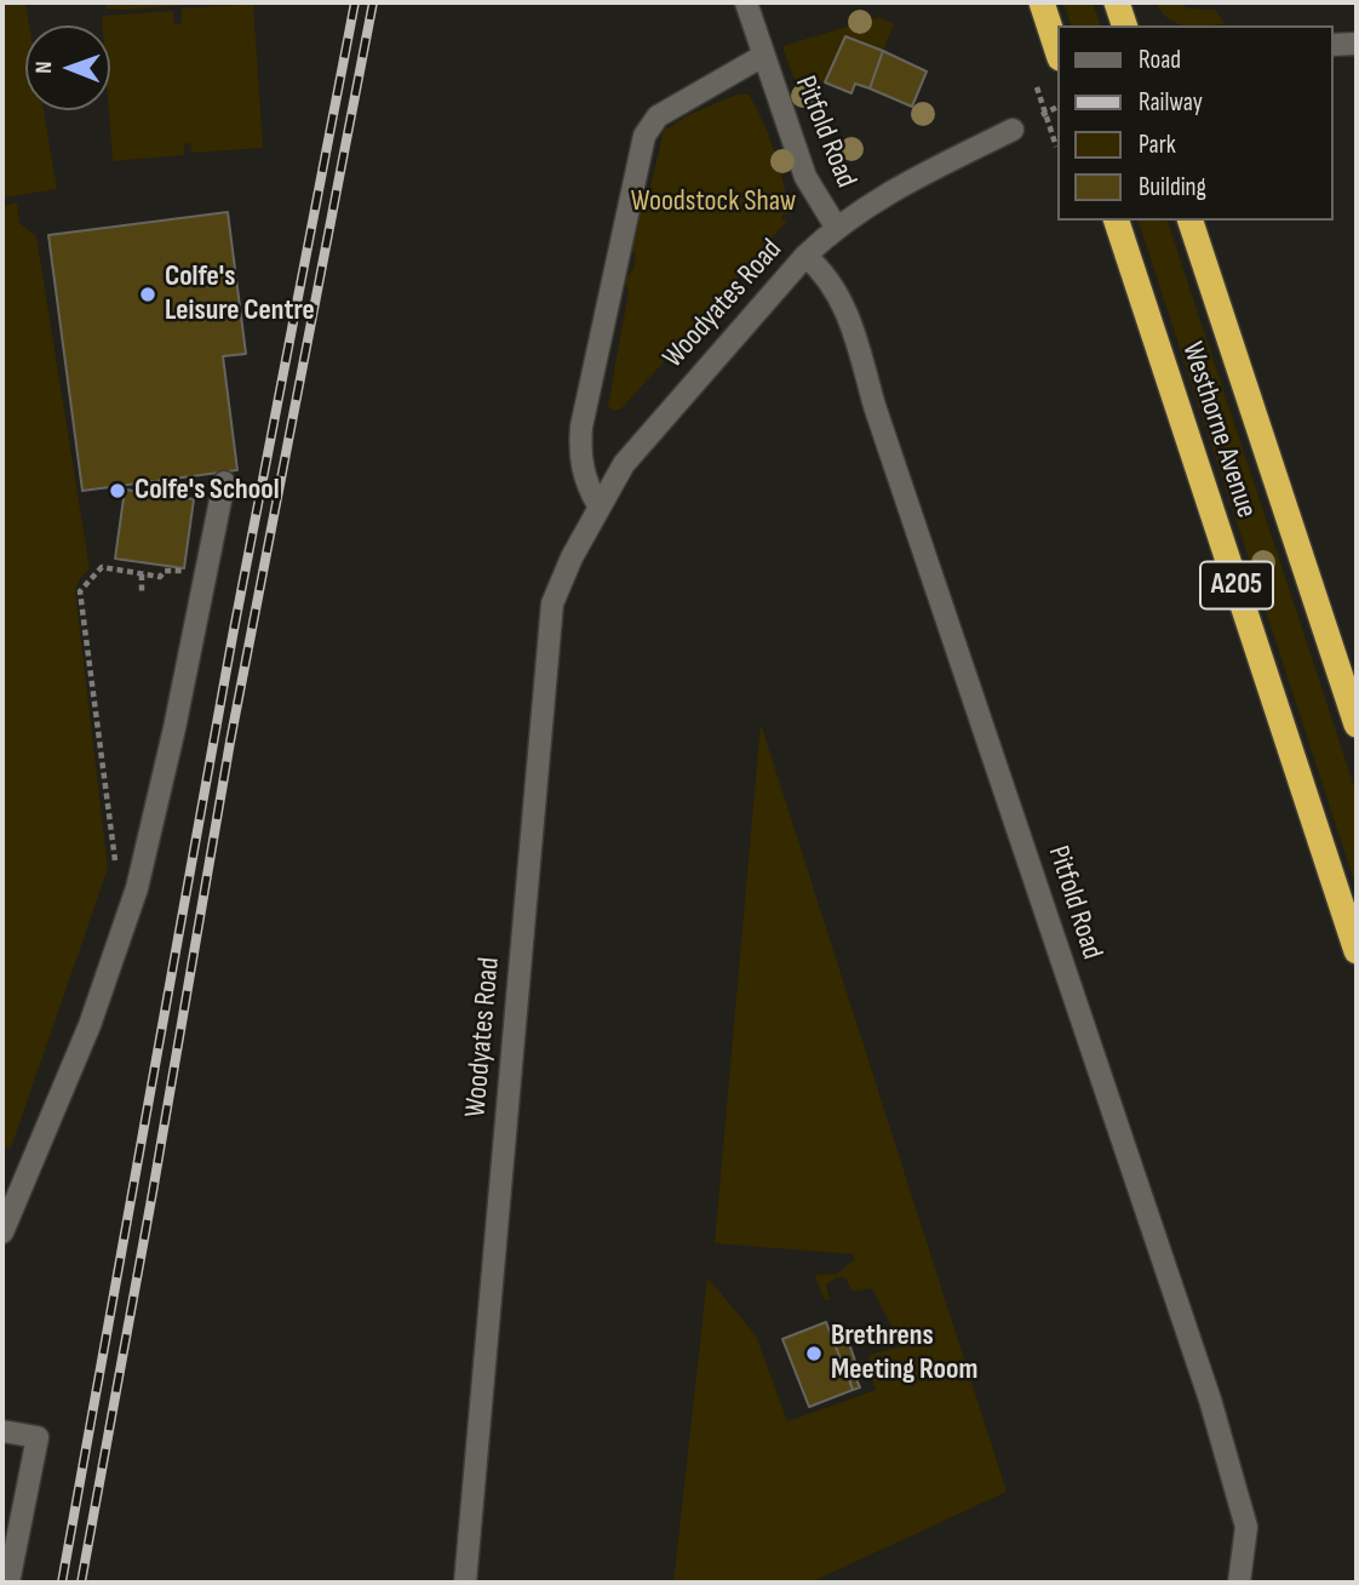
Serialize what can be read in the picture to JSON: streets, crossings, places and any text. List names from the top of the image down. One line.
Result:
{"streets":{"highway":["Westhorne Avenue","A205"],"street":["Pitfold Road","Woodyates Road"]},"crossings":[["Pitfold Road","Woodyates Road"]],"parks":["Woodstock Shaw"],"places":["Colfe's Leisure Centre","Colfe's School","Brethrens Meeting Room"],"legend":["Road","Railway","Park","Building"],"north":"left"}
